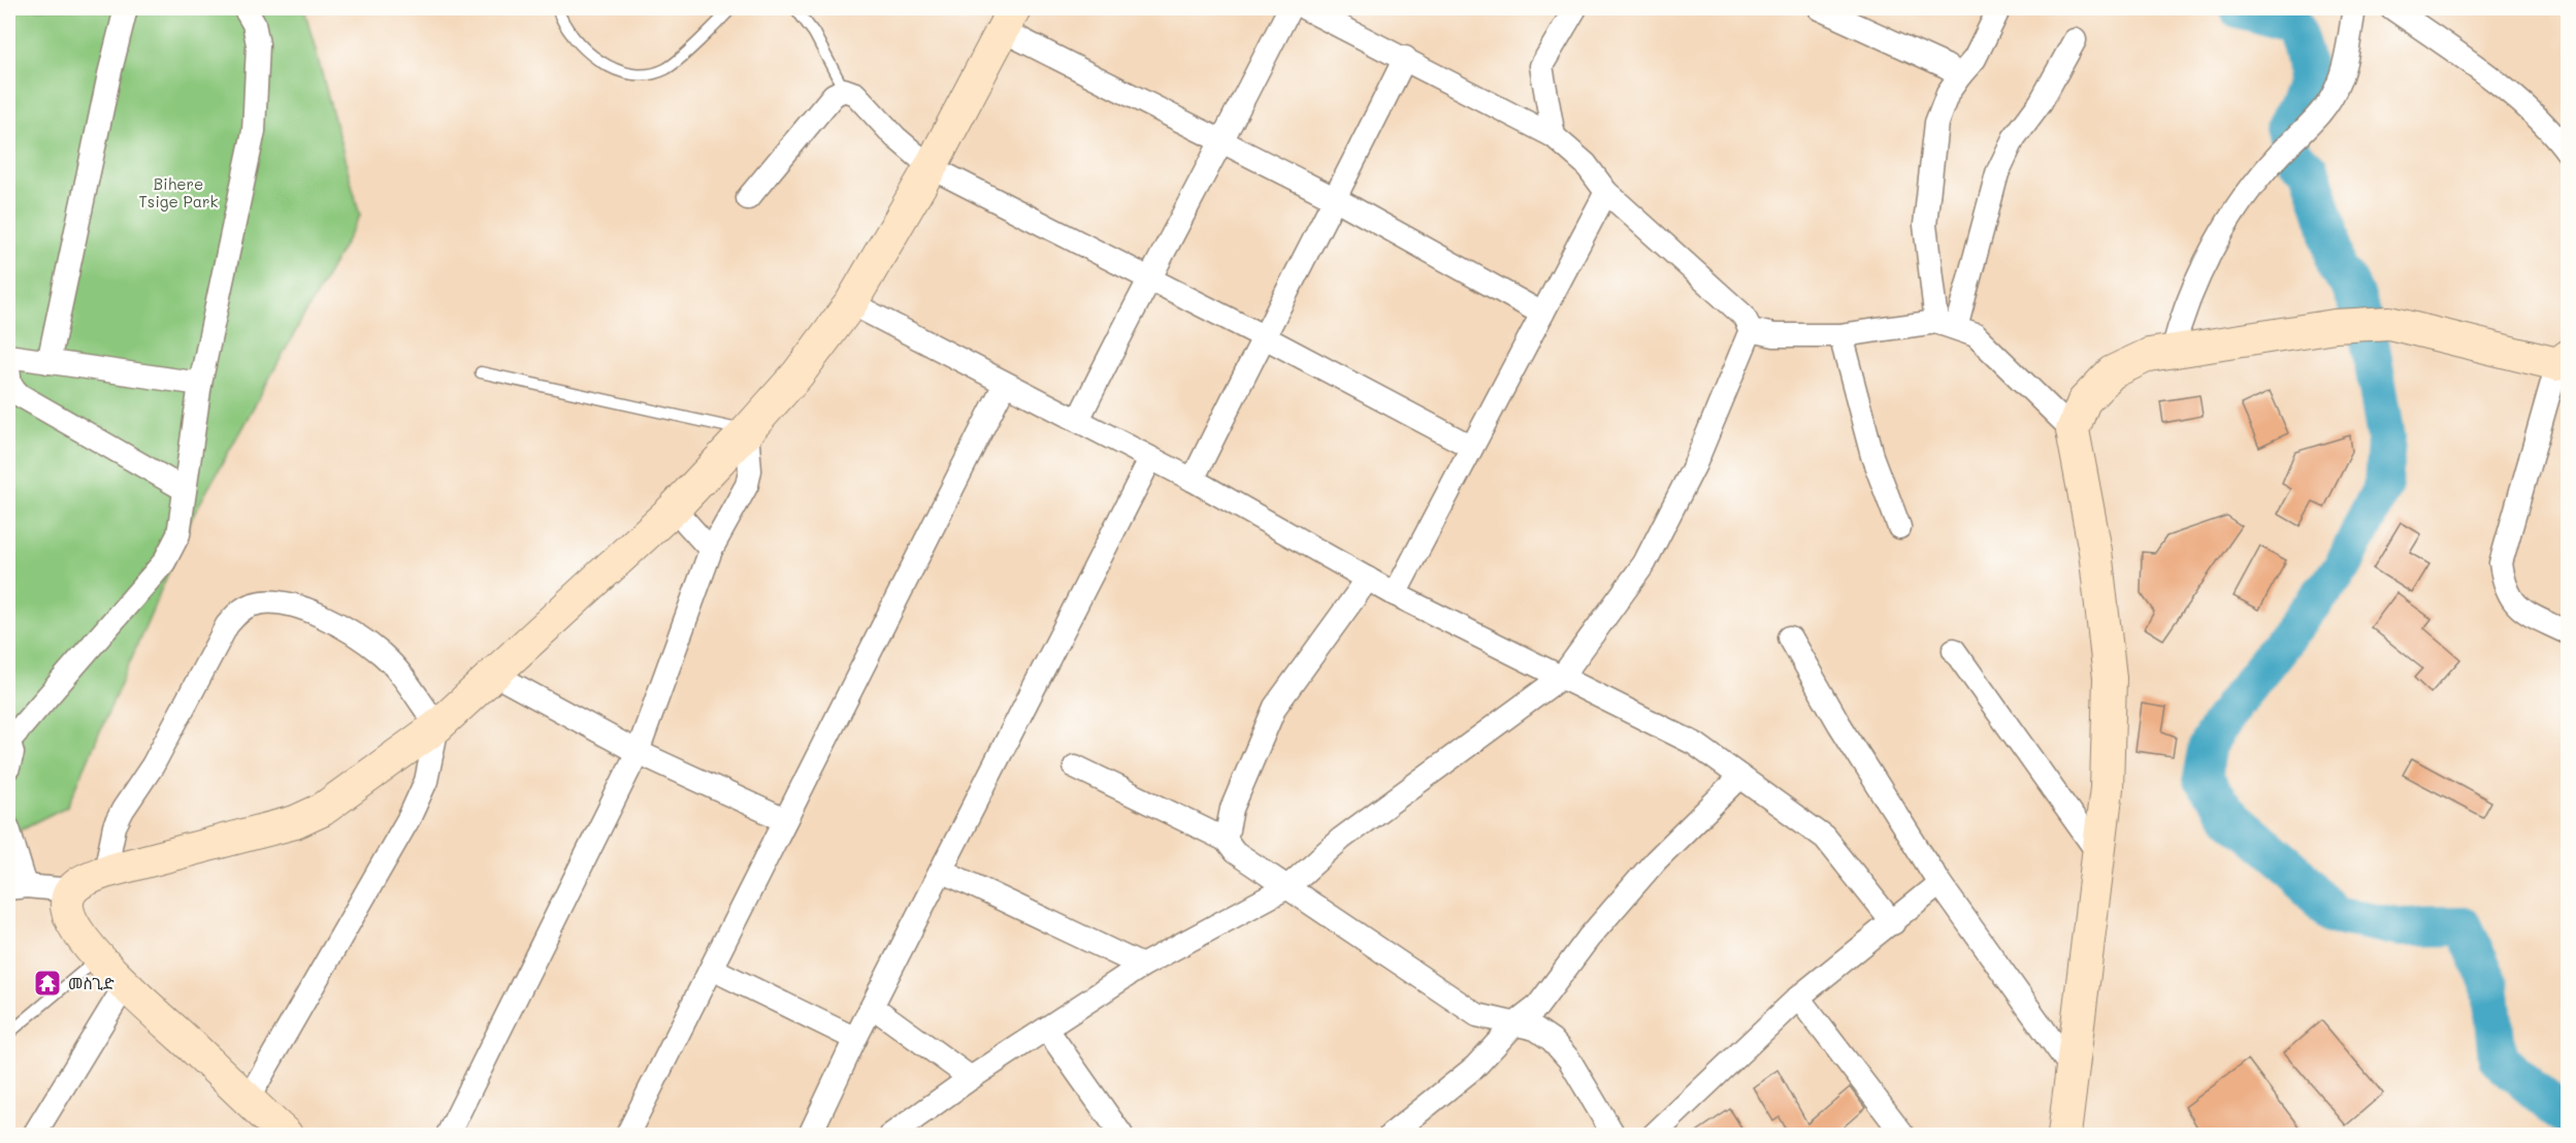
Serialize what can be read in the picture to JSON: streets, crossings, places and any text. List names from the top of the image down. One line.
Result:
{"parks":["Bihere Tsige Park"],"places":{"temple":["መስጊድ"]}}
